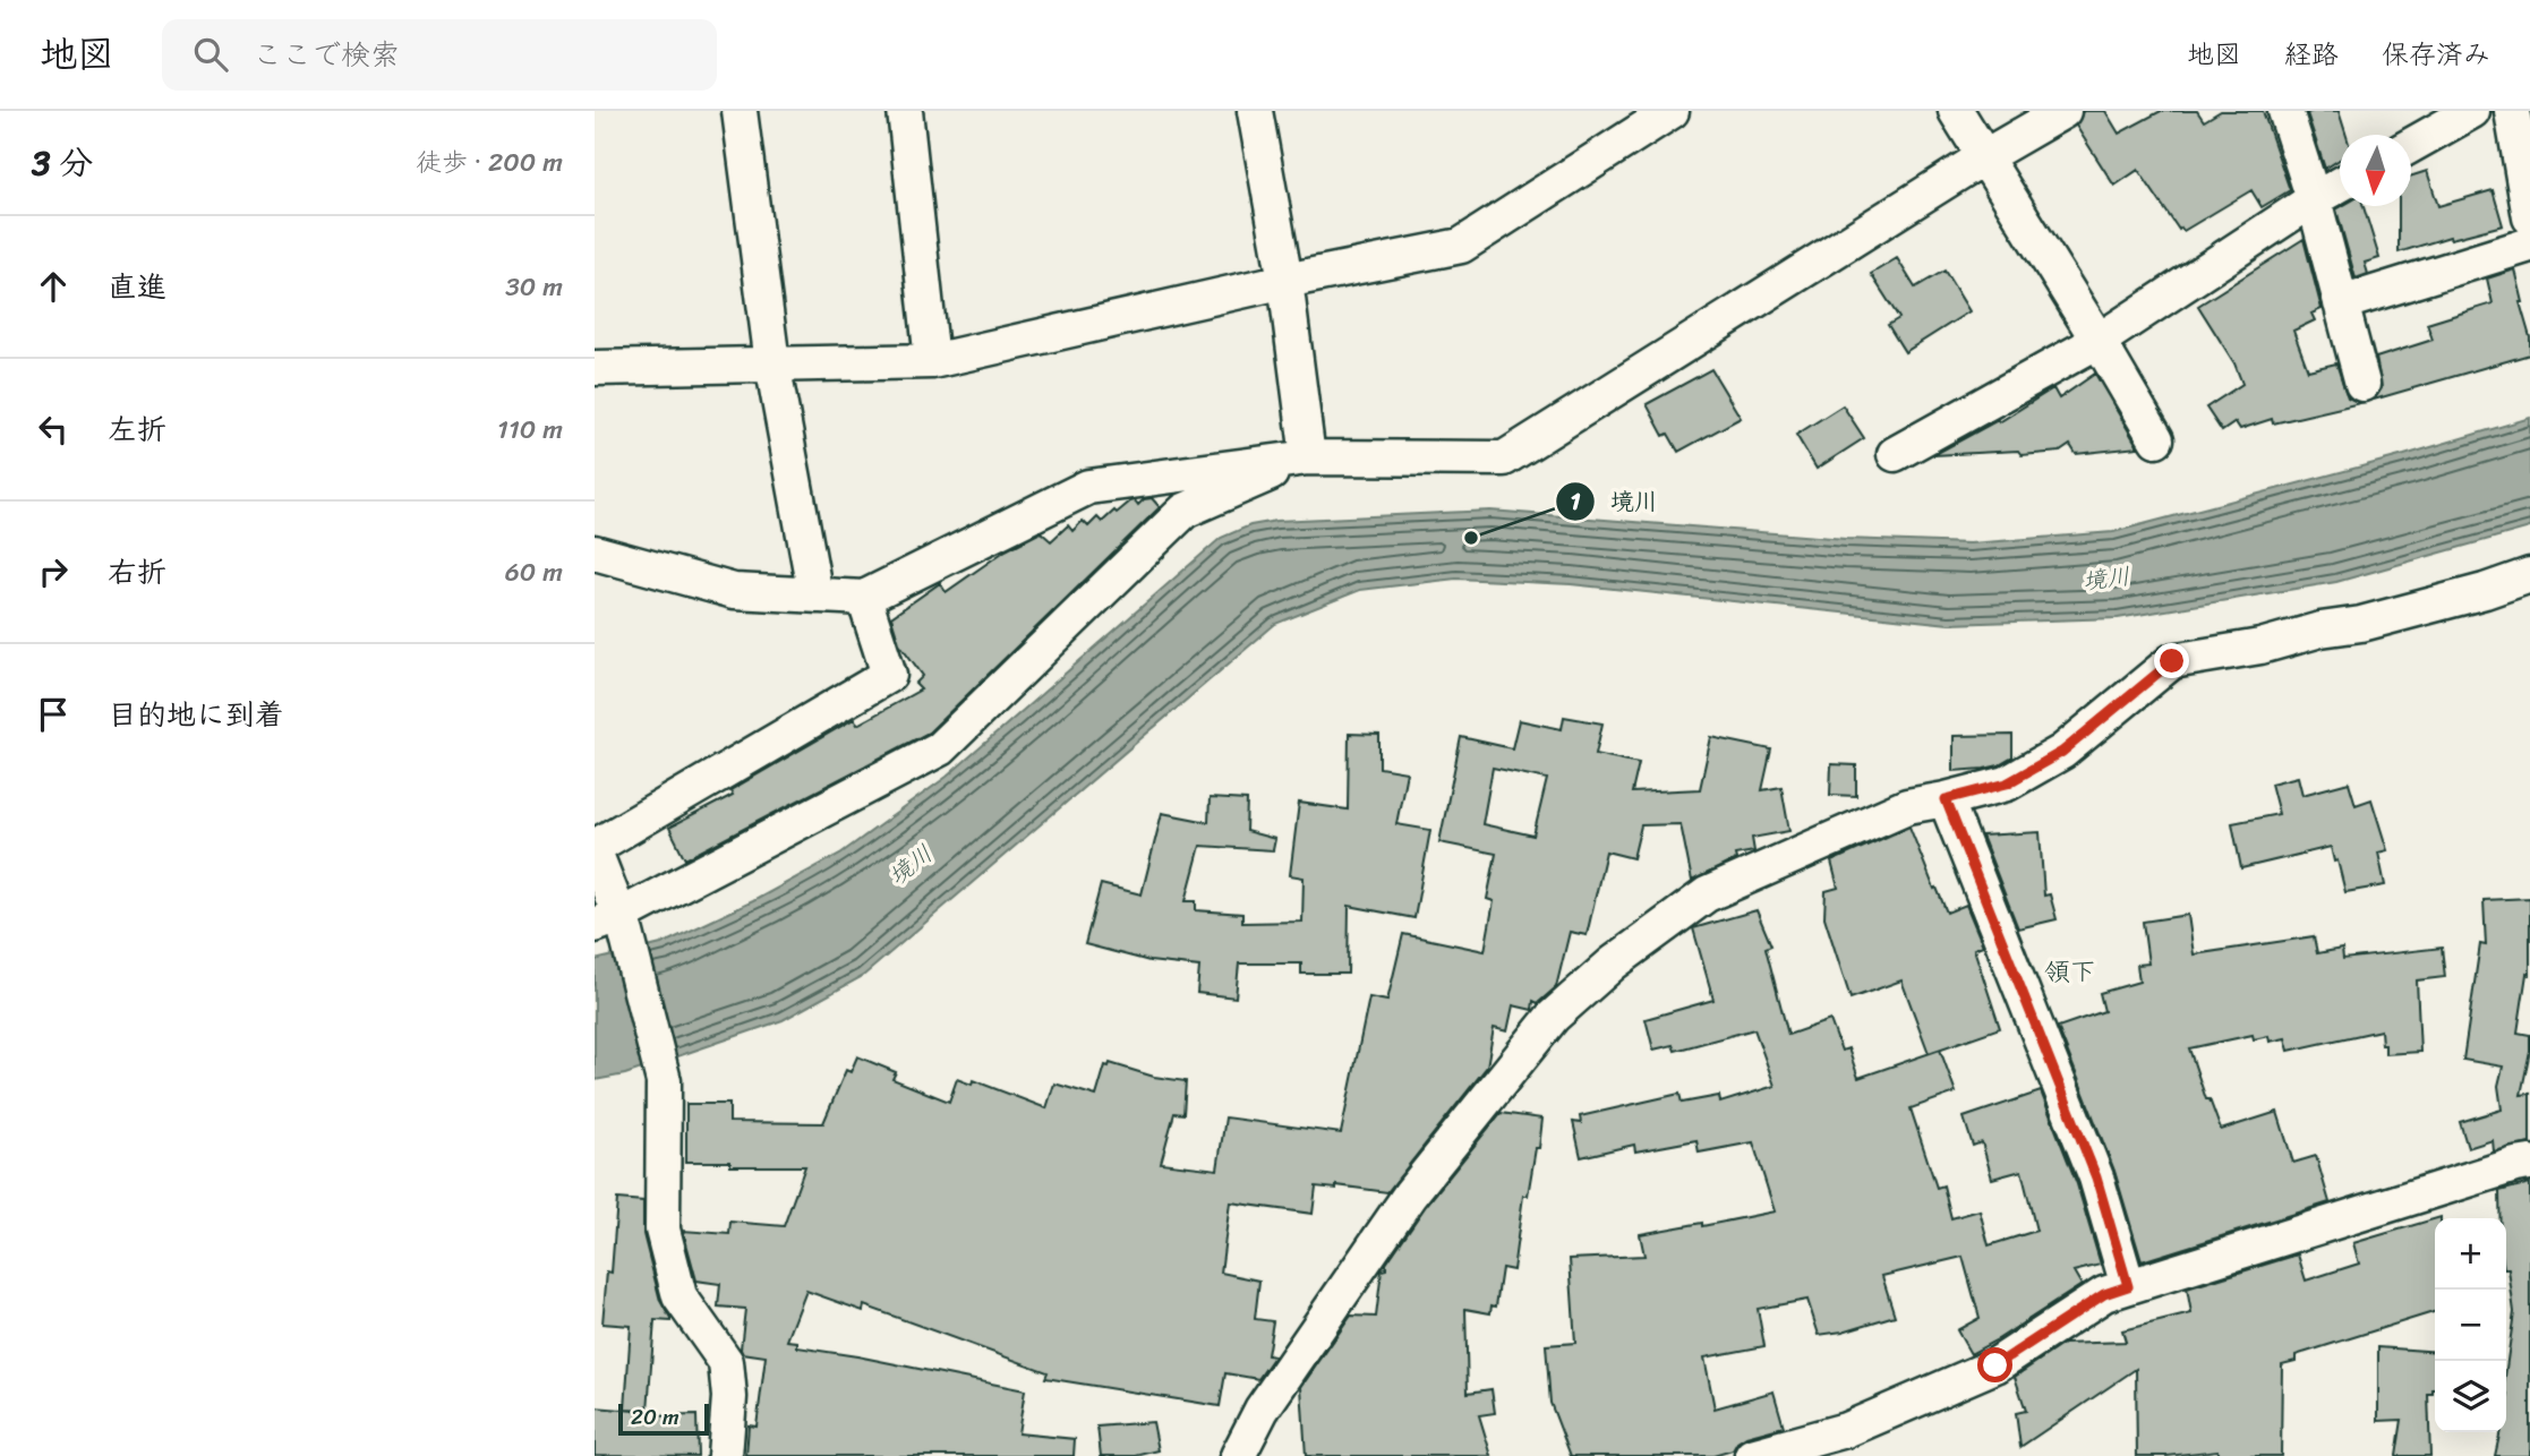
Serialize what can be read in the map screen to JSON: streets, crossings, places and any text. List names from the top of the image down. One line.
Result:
{"districts":["領下"],"water":["境川"],"places":["境川"],"scale_bar":"20 m","north":"bottom","page":{"header":"地図","search":"ここで検索","nav":["地図","経路","保存済み"],"heading":["3 分","徒歩 · 200 m"],"list":[["直進","30 m"],["左折","110 m"],["右折","60 m"],"目的地に到着"],"map_buttons":["+","−"],"scale":"20 m"}}
